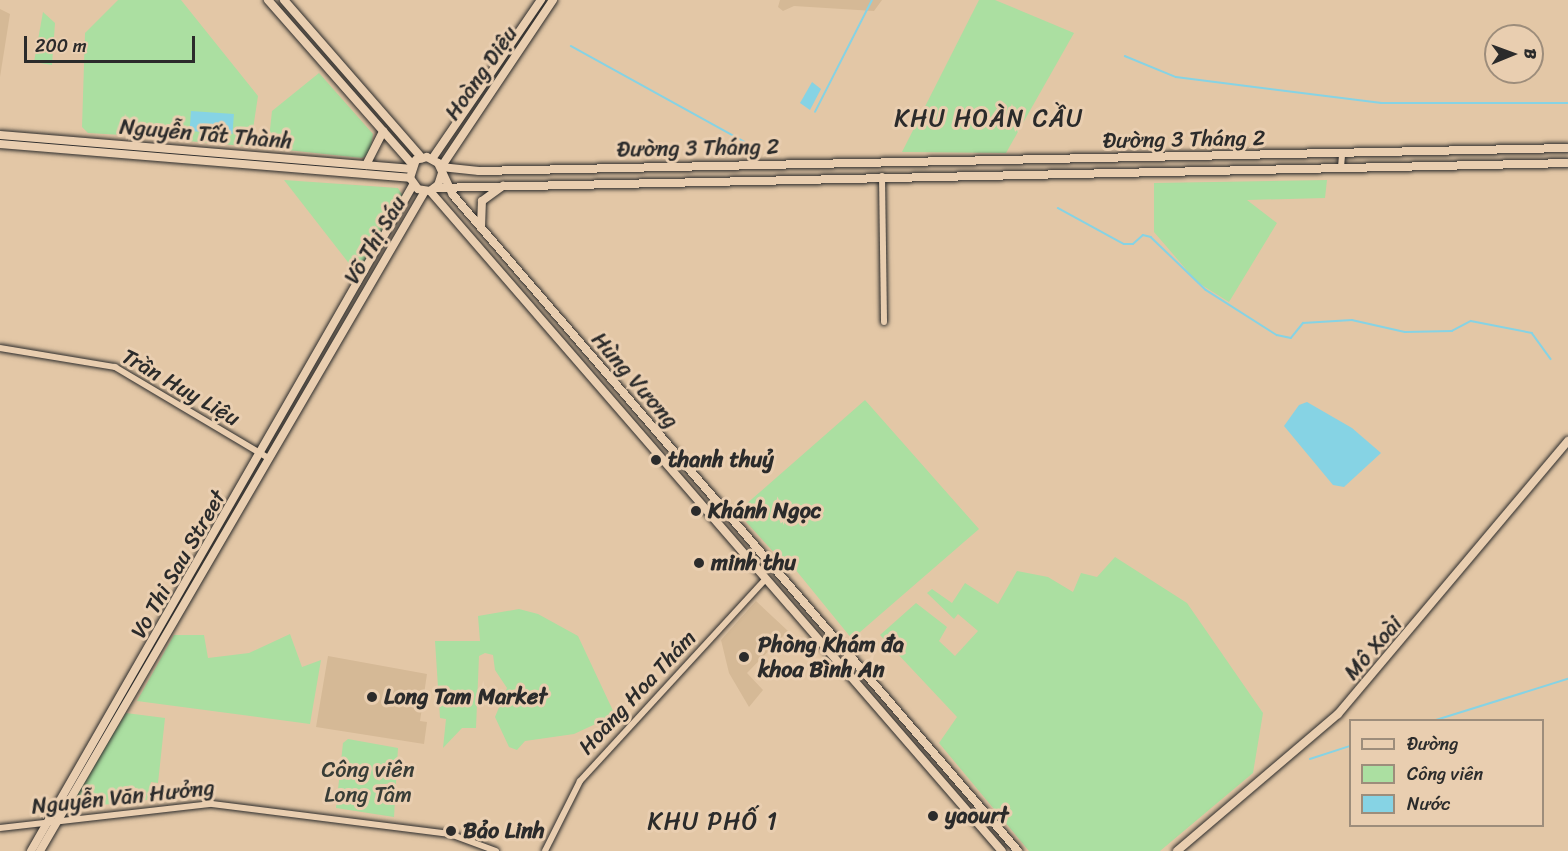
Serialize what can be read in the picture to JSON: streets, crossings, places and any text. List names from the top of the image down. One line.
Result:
{"streets":{"main road":["Hoàng Diệu","Nguyễn Tất Thành","Đường 3 Tháng 2","Hùng Vương","Vo Thi Sau Street","Mô Xoài","Hoàng Hoa Thám"],"street":["Trần Huy Liệu","Nguyễn Văn Hưởng"]},"crossings":[["Hoàng Diệu","Đường 3 Tháng 2"],["Hoàng Diệu","Hùng Vương"],["Hoàng Diệu","Vo Thi Sau Street"],["Nguyễn Tất Thành","Vo Thi Sau Street"],["Đường 3 Tháng 2","Hùng Vương"],["Đường 3 Tháng 2","Vo Thi Sau Street"],["Hùng Vương","Vo Thi Sau Street"],["Hùng Vương","Hoàng Hoa Thám"],["Trần Huy Liệu","Vo Thi Sau Street"],["Vo Thi Sau Street","Nguyễn Văn Hưởng"]],"districts":["KHU HOÀN CẦU","KHU PHỐ 1"],"parks":["Công viên Long Tâm"],"places":["thanh thuỷ","Khánh Ngọc","minh thu","Phòng Khám đa khoa Bình An","Long Tam Market","yaourt","Bảo Linh"],"legend":["Đường","Công viên","Nước"],"scale_bar":"200 m","north":"right"}
